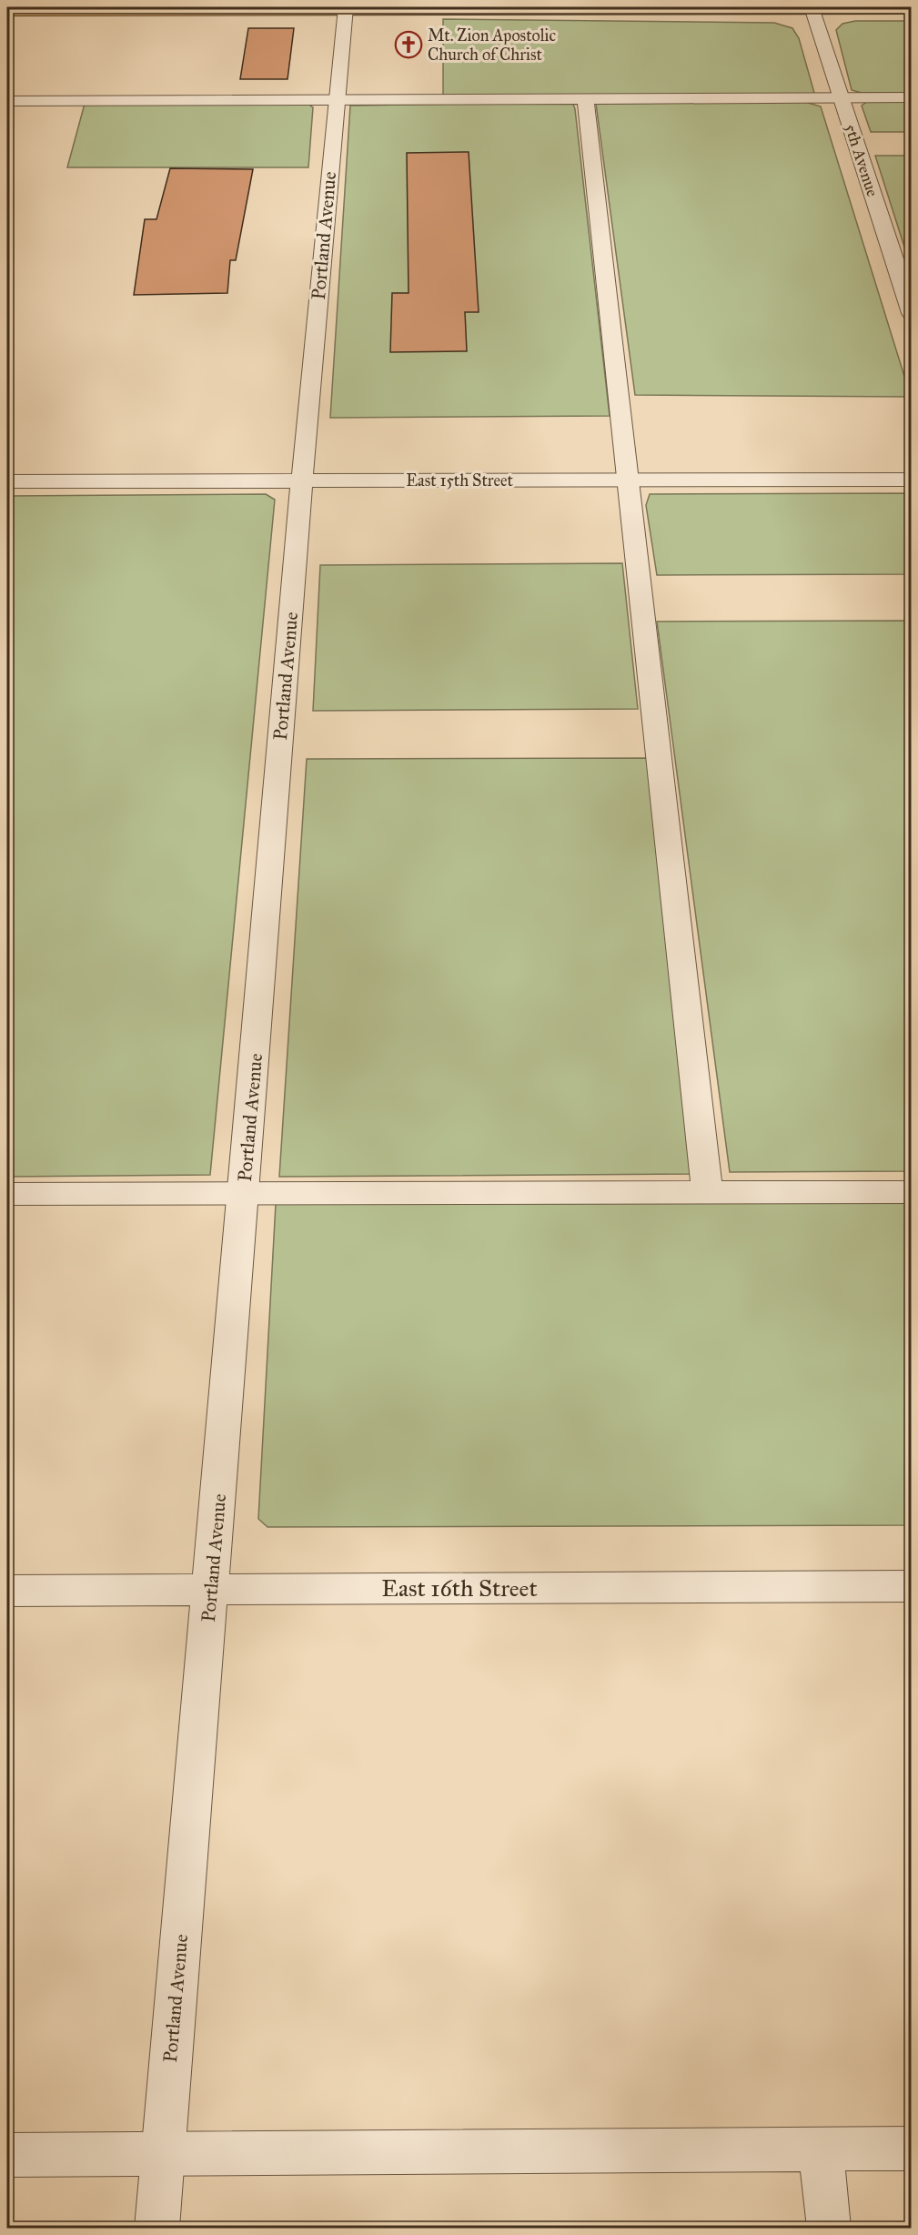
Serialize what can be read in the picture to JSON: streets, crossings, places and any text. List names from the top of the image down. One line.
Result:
{"streets":{"street":["5th Avenue","Portland Avenue","East 15th Street","East 16th Street"]},"crossings":[["Portland Avenue","East 15th Street"],["Portland Avenue","East 16th Street"]],"places":{"church":["Mt. Zion Apostolic Church of Christ"]}}
